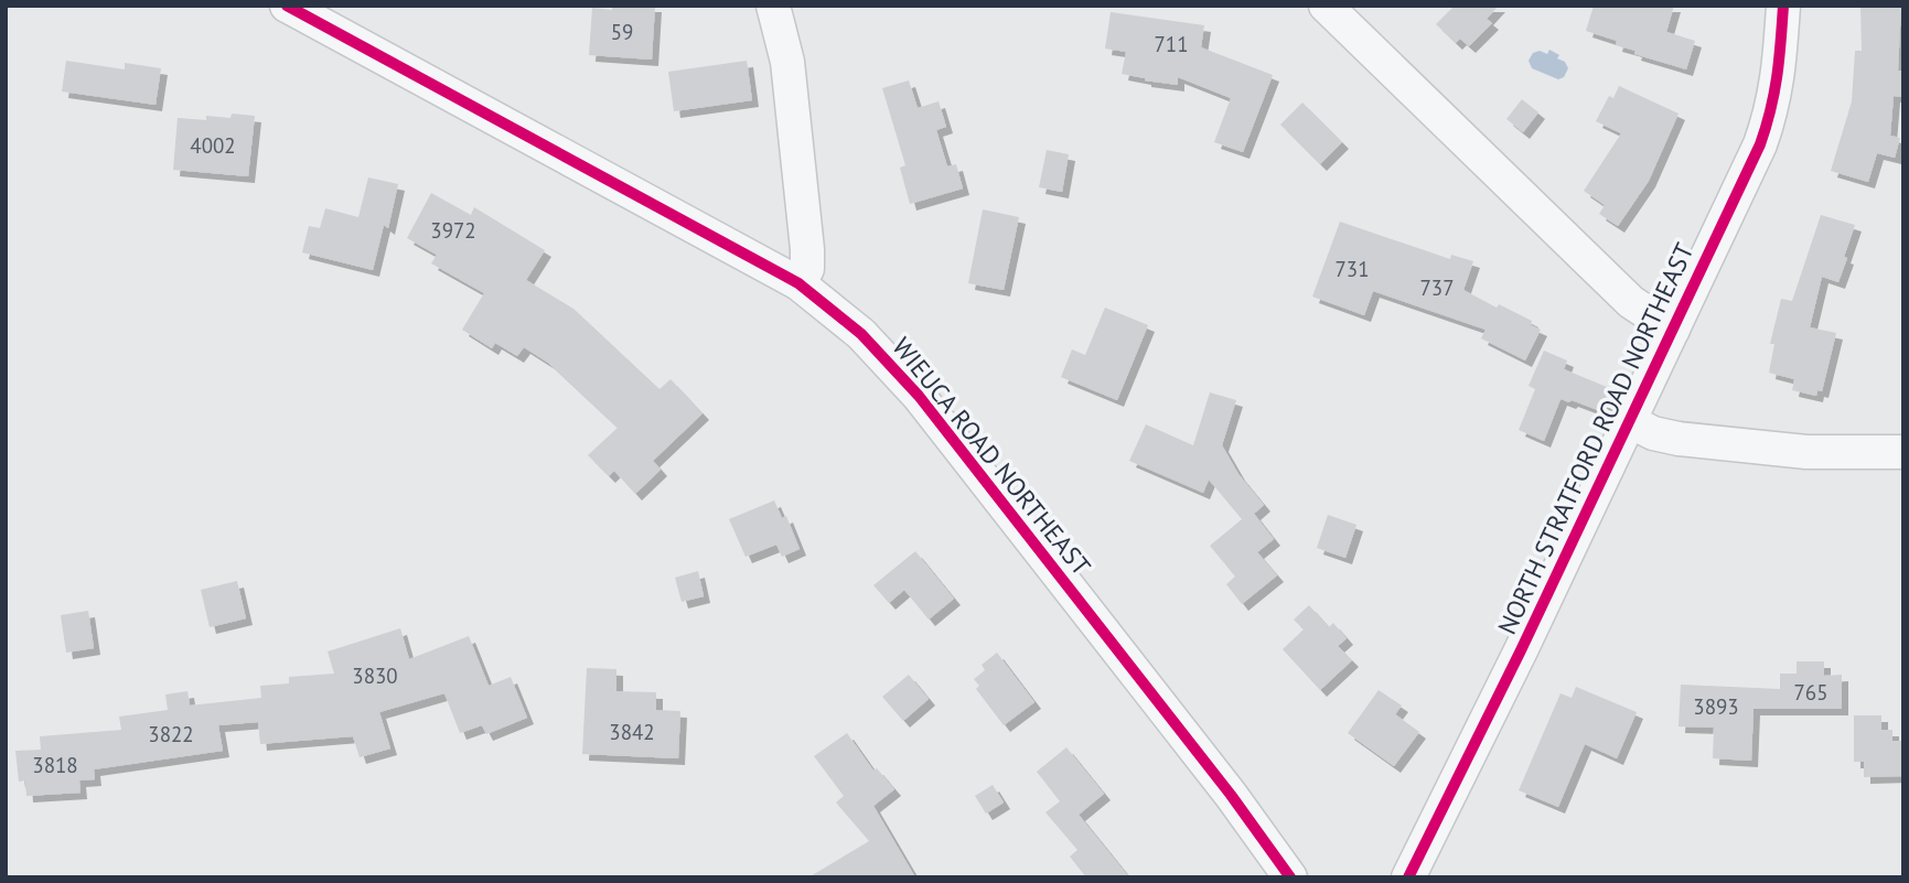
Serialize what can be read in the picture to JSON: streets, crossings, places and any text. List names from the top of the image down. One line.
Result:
{"streets":{"street":["NORTH STRATFORD ROAD NORTHEAST","WIEUCA ROAD NORTHEAST"]},"house_numbers":["59","711","4002","3972","731","737","3830","765","3893","3842","3822","3818"]}
